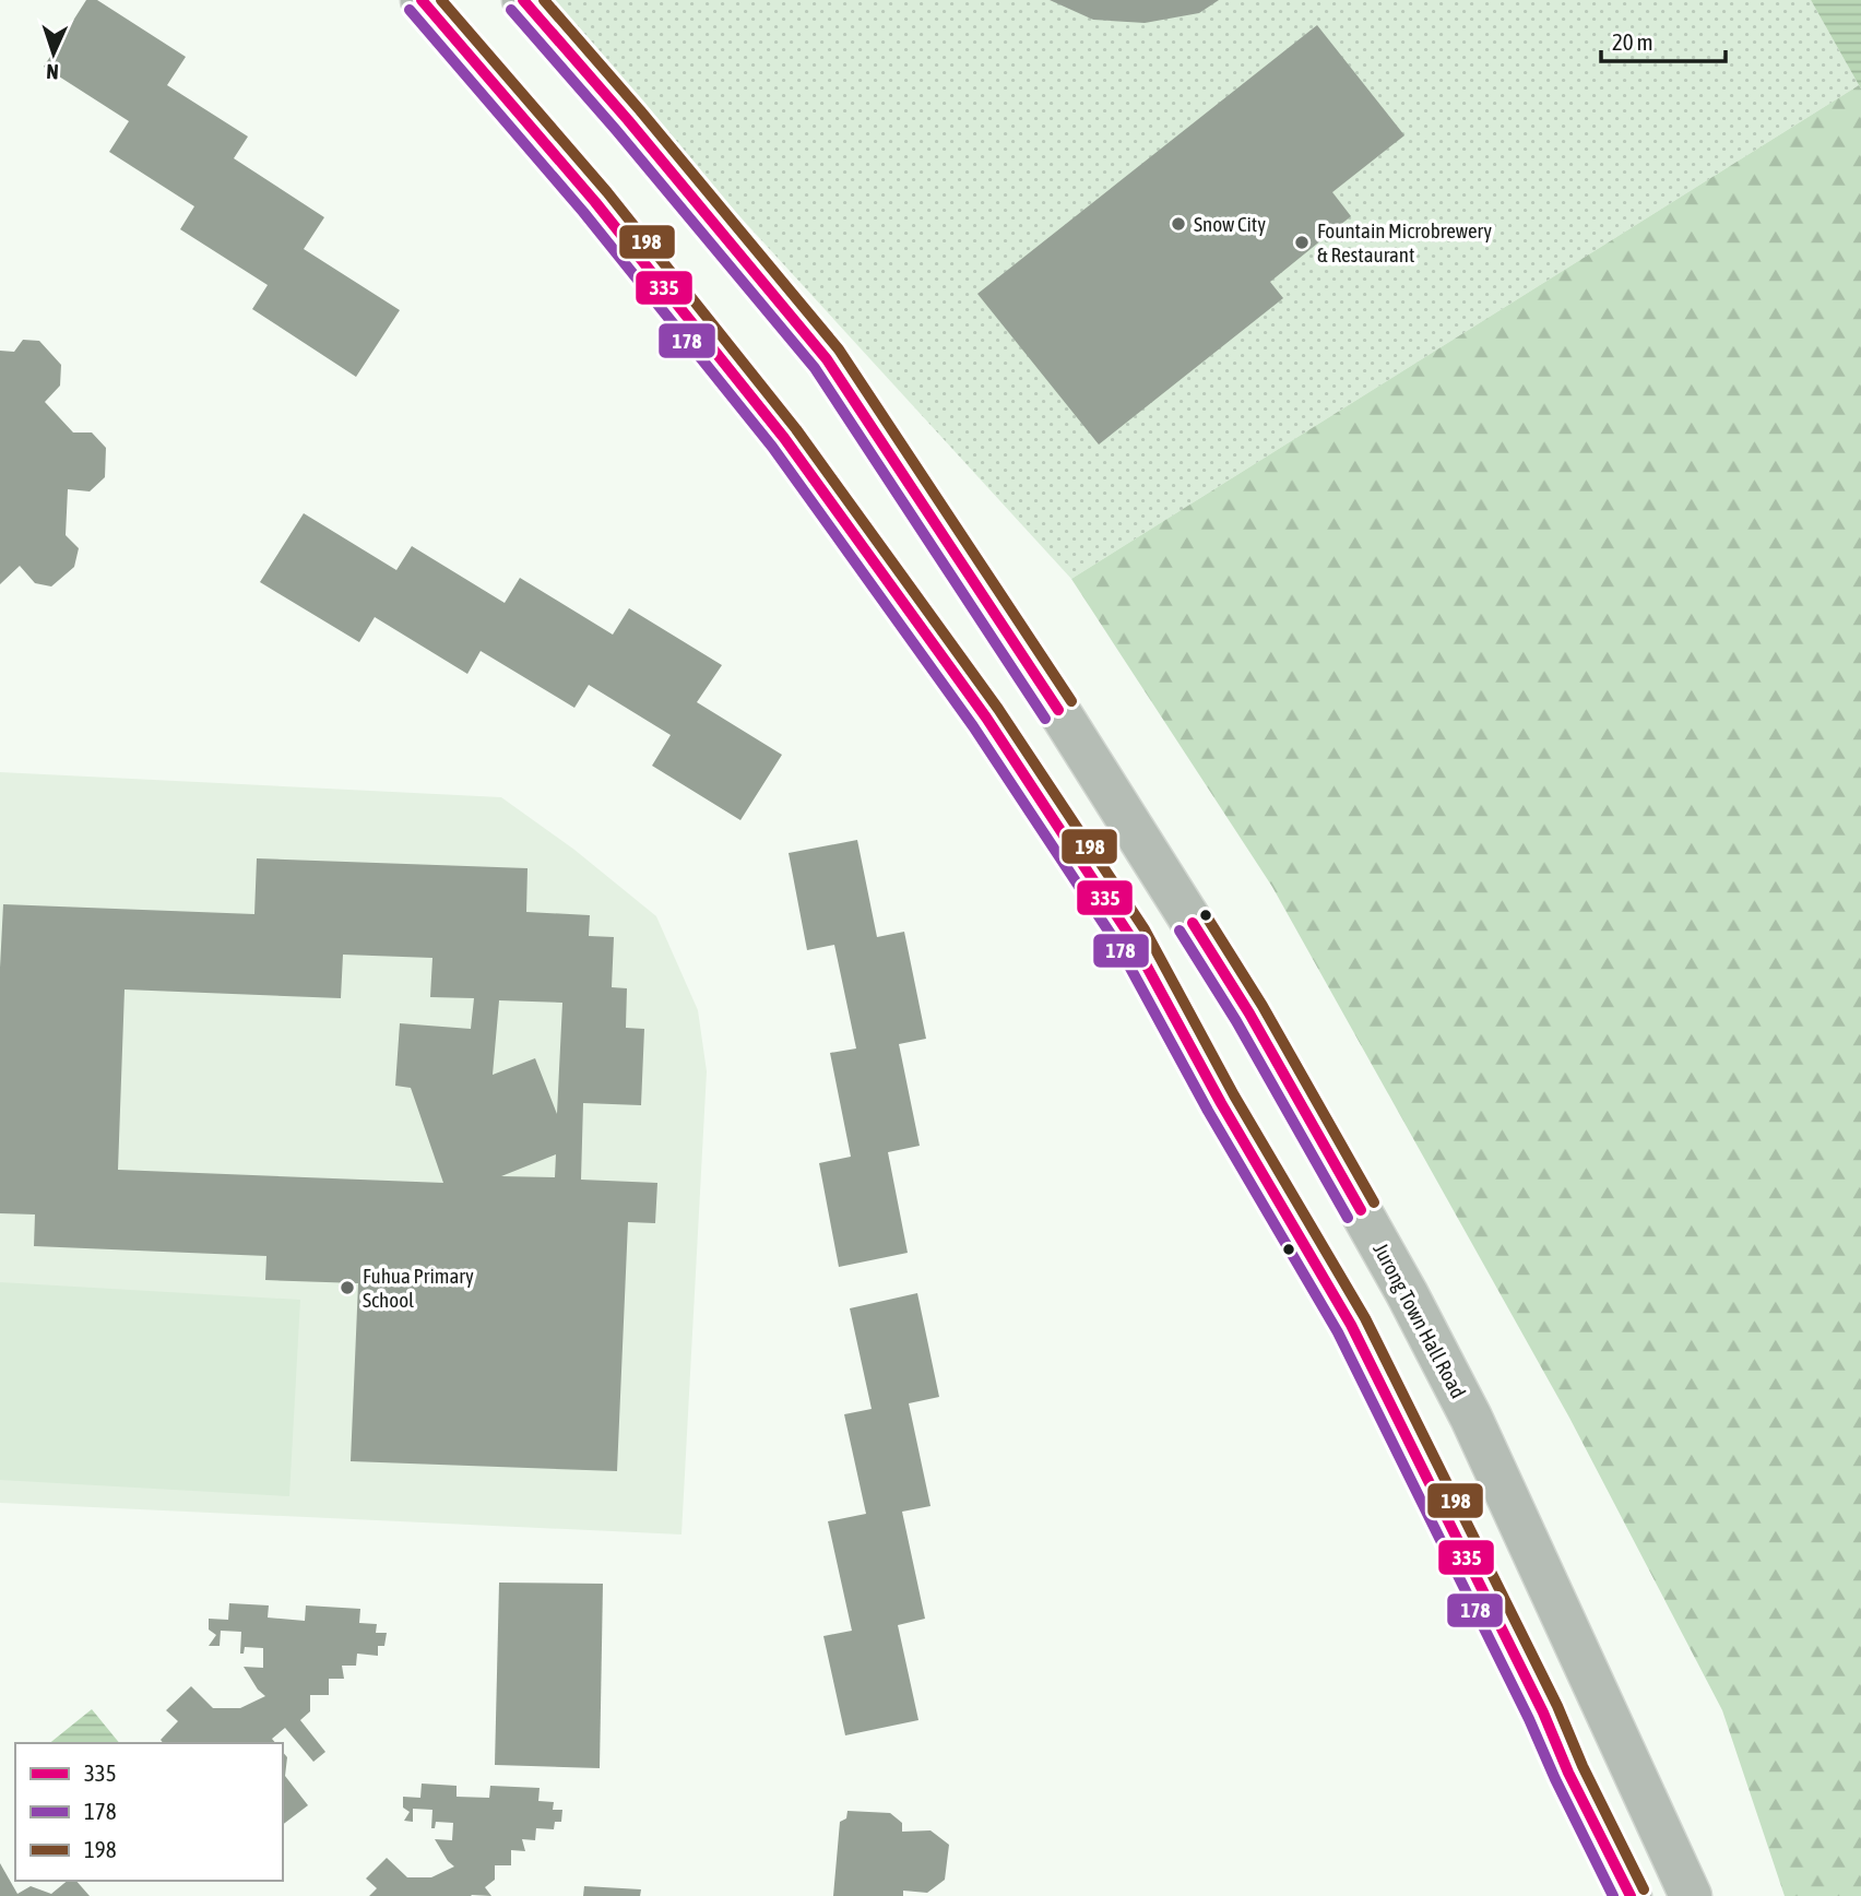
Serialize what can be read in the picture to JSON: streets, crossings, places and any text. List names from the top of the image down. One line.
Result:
{"streets":{"main road":["Jurong Town Hall Road"]},"places":["Snow City","Fountain Microbrewery & Restaurant","Fuhua Primary School"],"lines":["transit line 335","transit line 198","transit line 178"],"legend":["335","178","198"],"scale_bar":"20 m","north":"bottom"}
